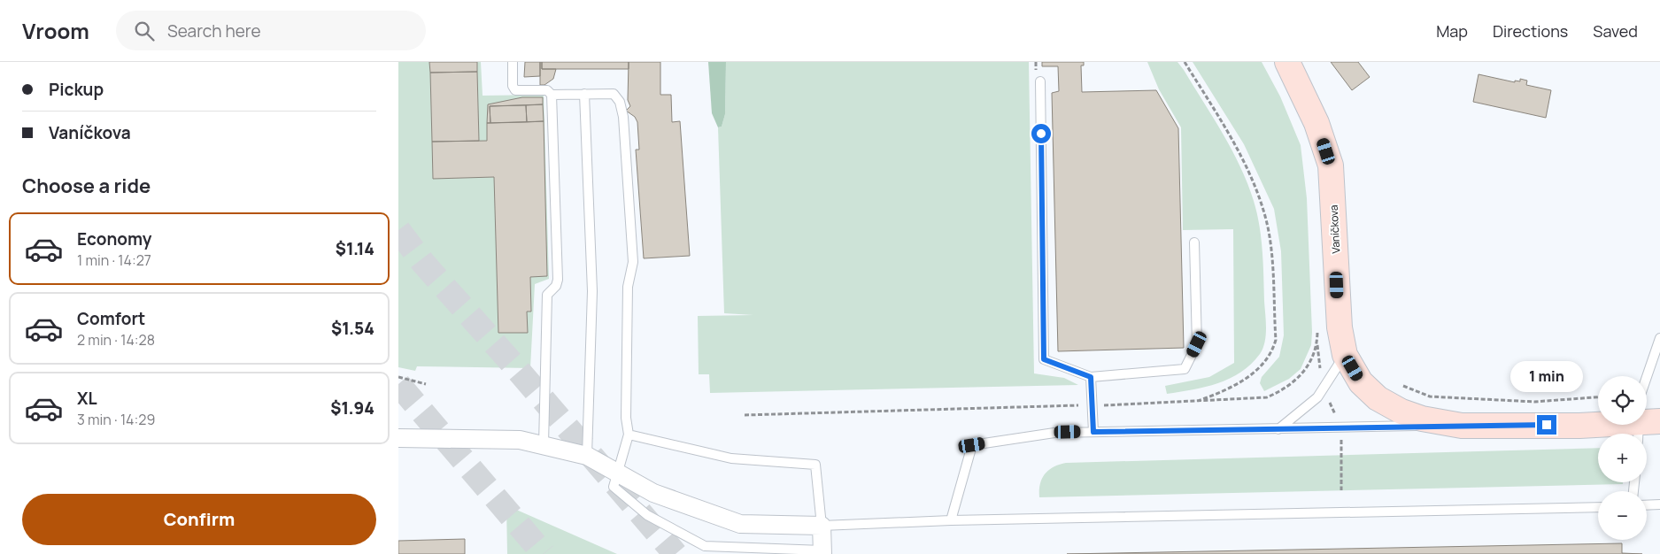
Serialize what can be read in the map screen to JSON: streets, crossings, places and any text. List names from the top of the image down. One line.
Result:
{"streets":{"main road":["Vaníčkova"]},"page":{"header":"Vroom","search":"Search here","nav":["Map","Directions","Saved"],"banner":["Pickup","Vaníčkova"],"heading":"Choose a ride","list":[{"name":"Economy","note":"1 min · 14:27","value":"$1.14"},{"name":"Comfort","note":"2 min · 14:28","value":"$1.54"},{"name":"XL","note":"3 min · 14:29","value":"$1.94"}],"bubble":"1 min","map_buttons":["+","−"],"buttons":"Confirm"}}
